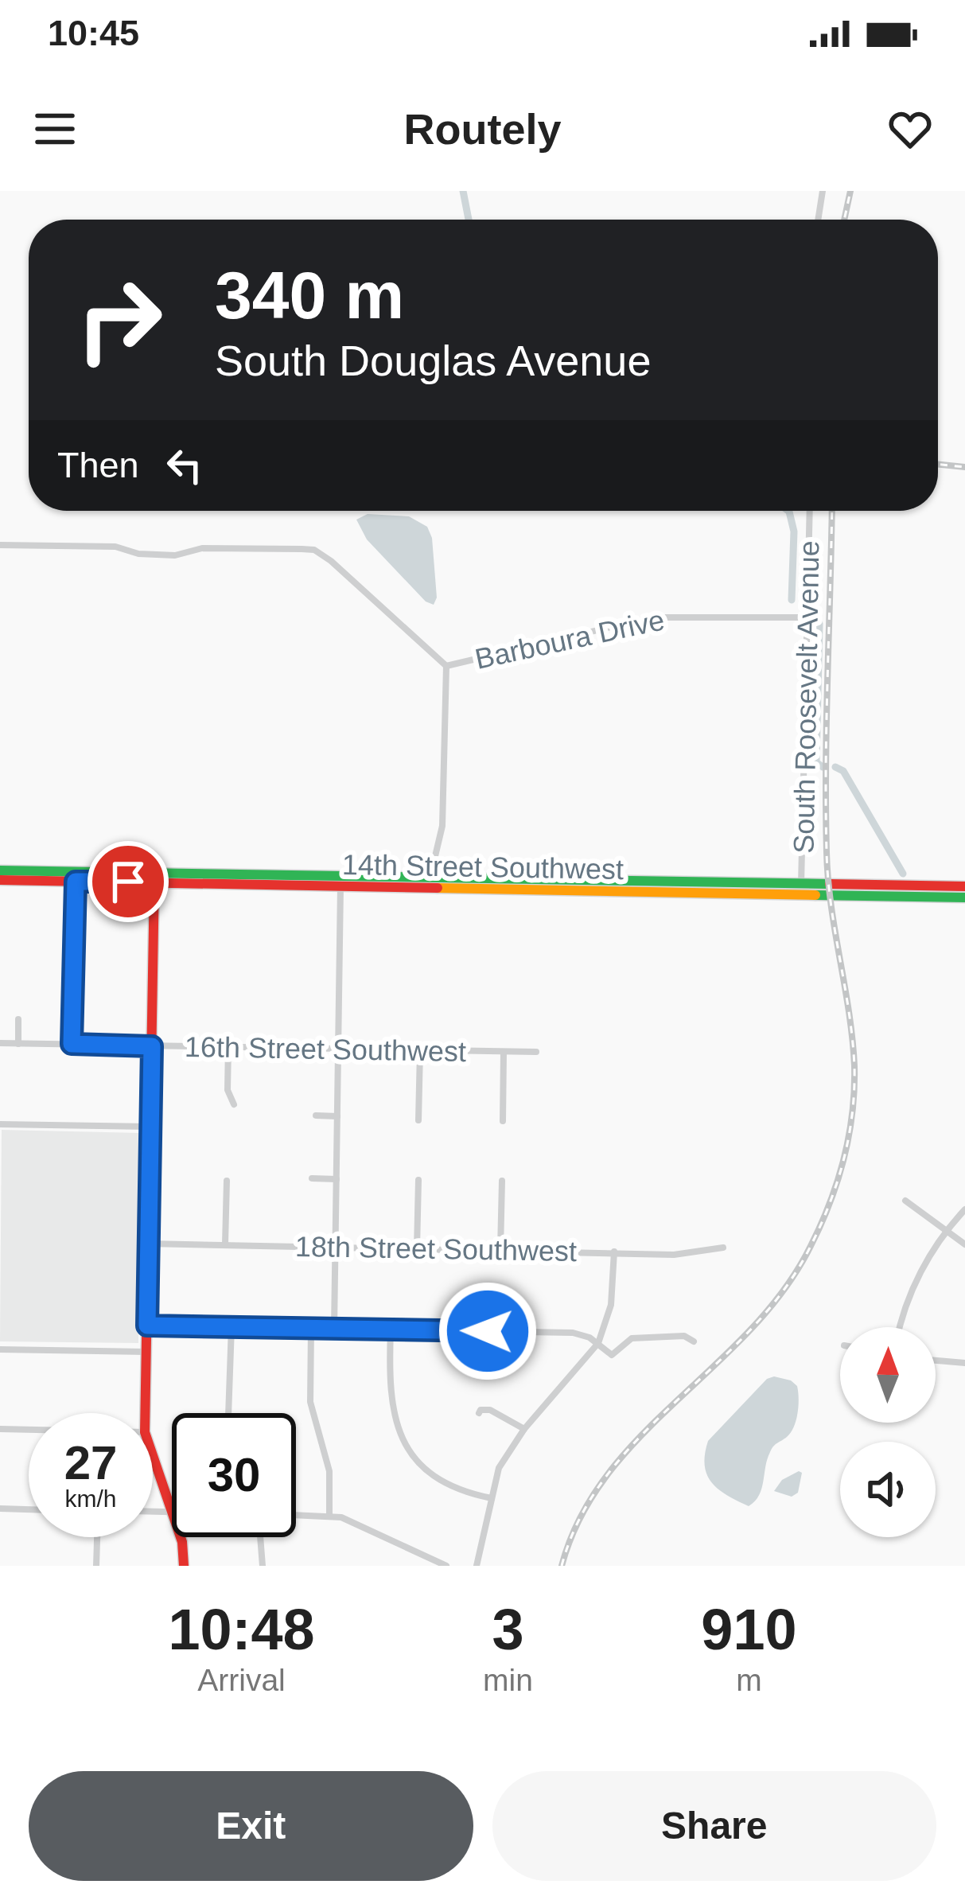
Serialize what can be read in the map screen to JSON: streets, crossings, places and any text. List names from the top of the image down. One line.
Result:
{"streets":{"main road":["14th Street Southwest"],"street":["Barboura Drive","South Roosevelt Avenue","16th Street Southwest","18th Street Southwest"]},"crossings":[["Barboura Drive","South Roosevelt Avenue"],["South Roosevelt Avenue","14th Street Southwest"]],"north":"top","page":{"status":"10:45","header":"Routely","turn":["340 m","South Douglas Avenue"],"then":"Then","speed":"27 km/h","limit":"30","eta":["10:48","Arrival","3","min","910","m"],"buttons":["Exit","Share"]}}
